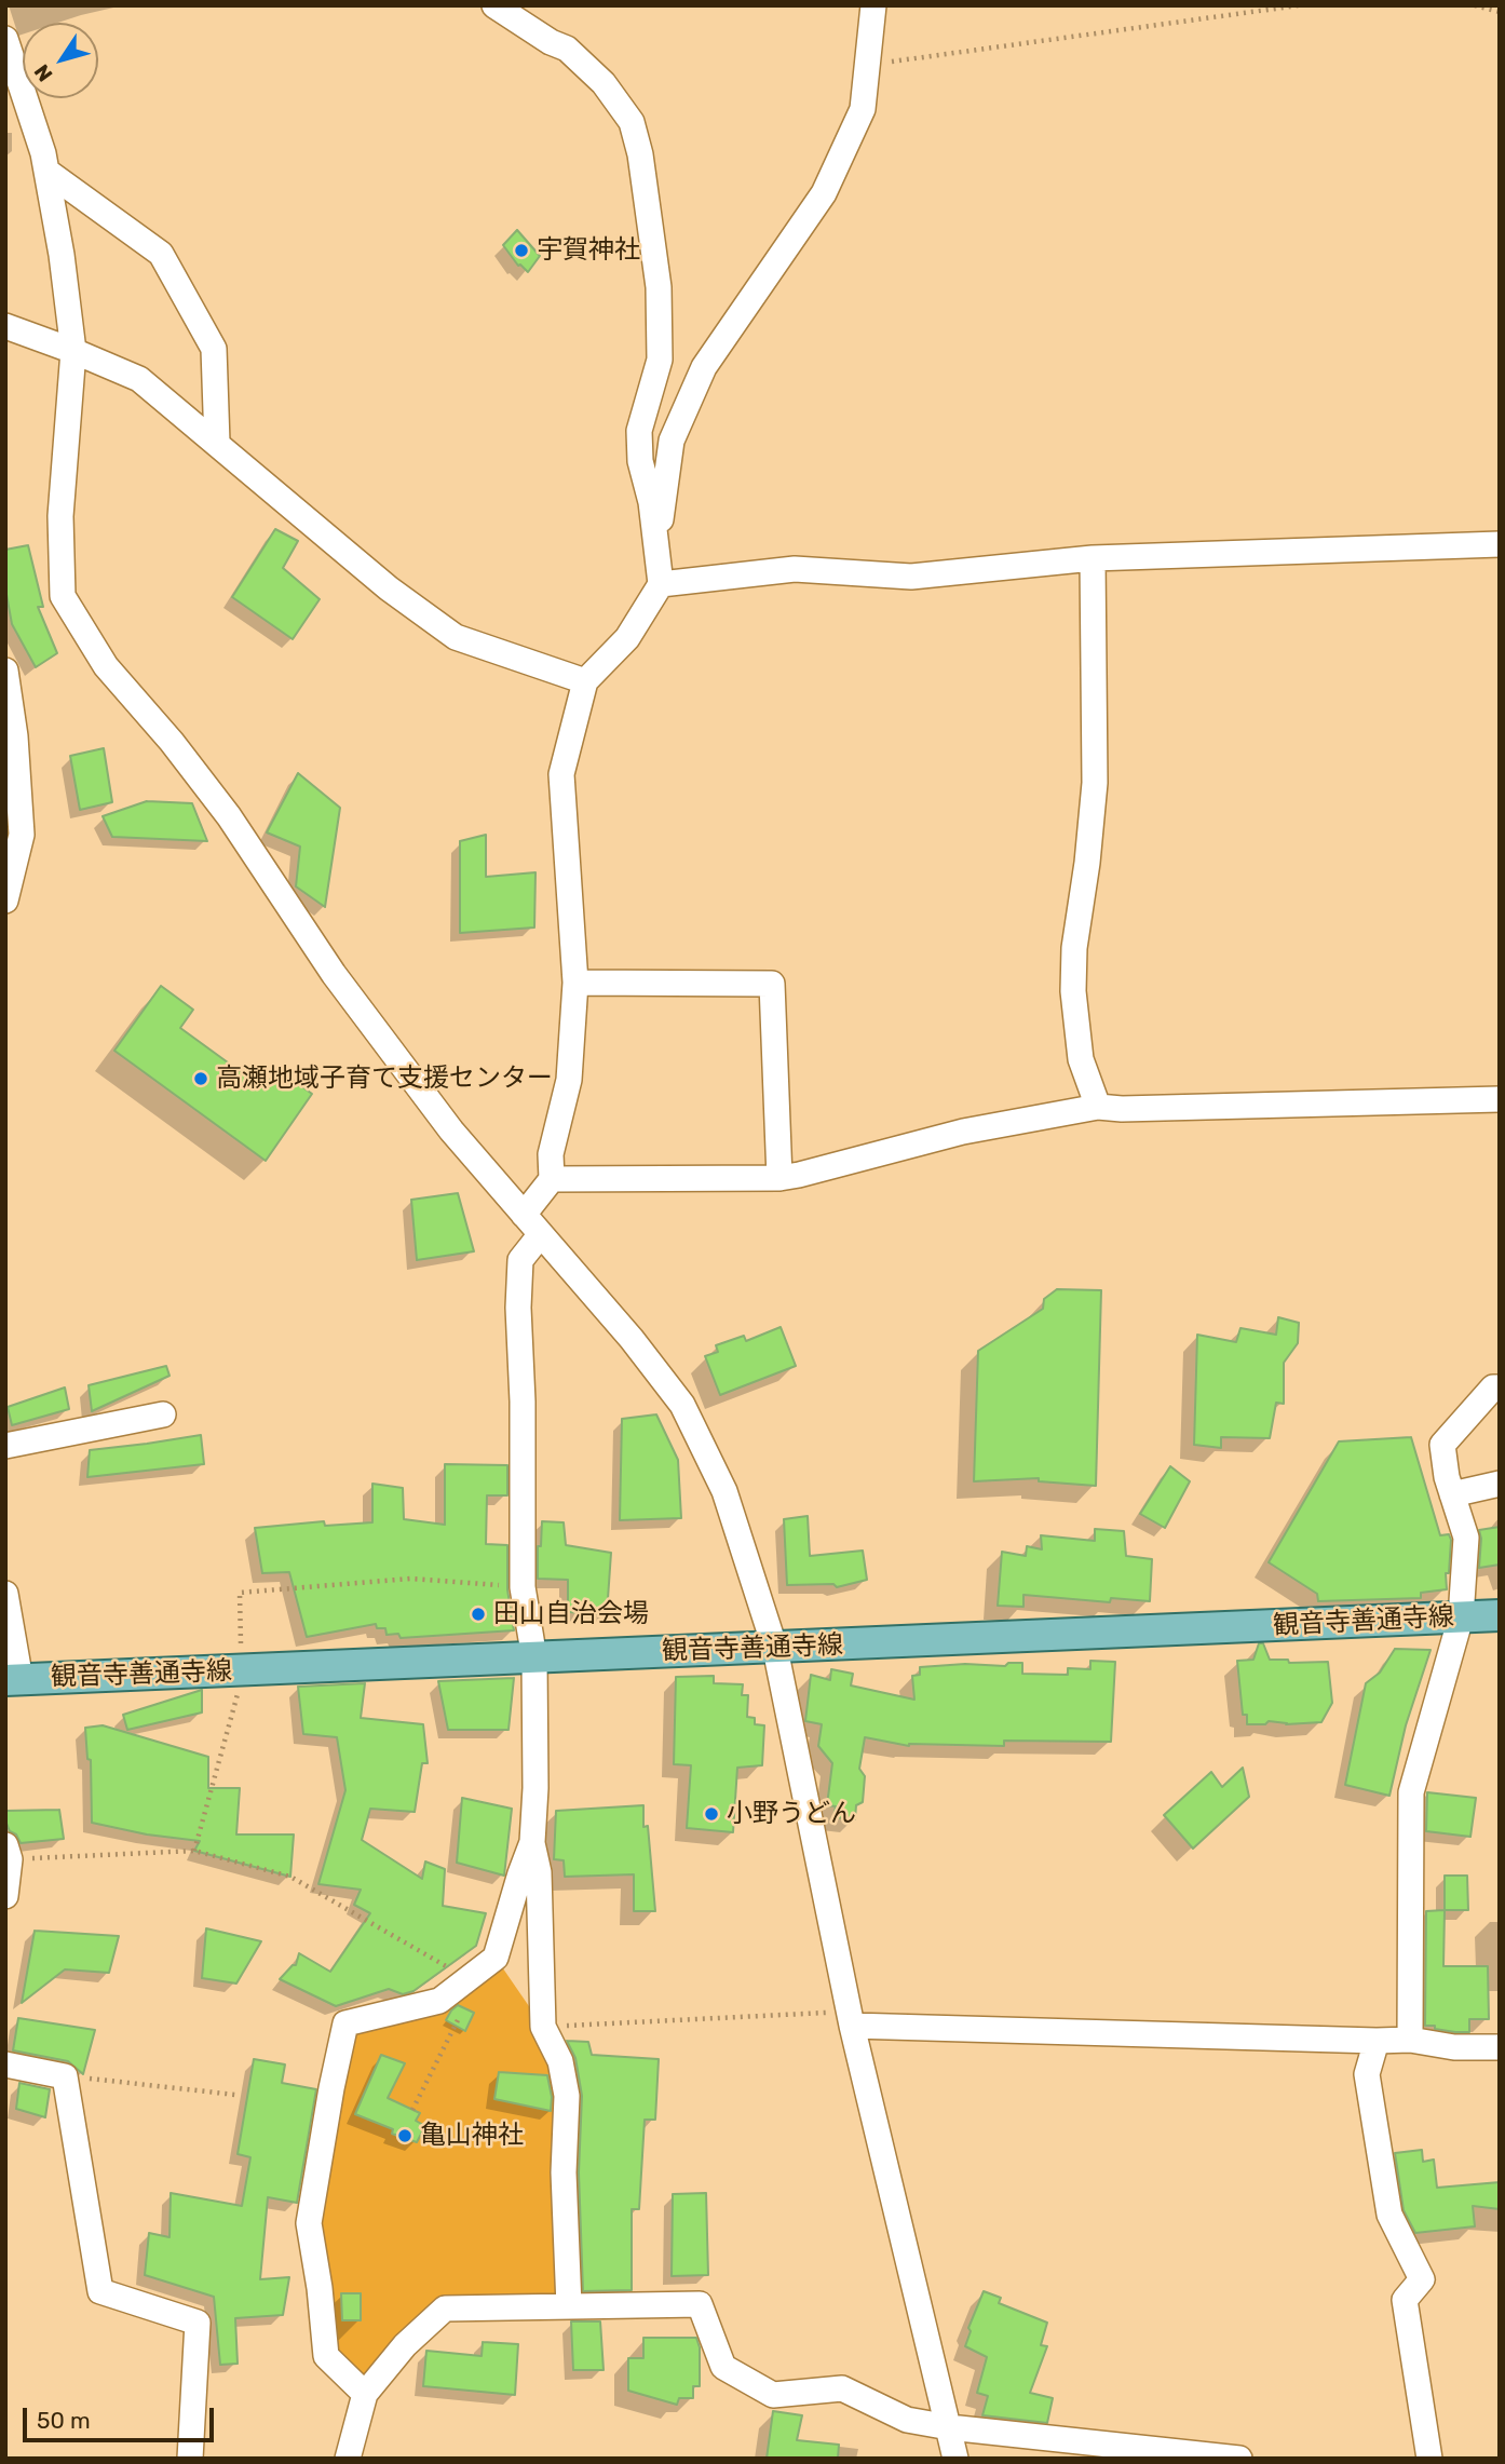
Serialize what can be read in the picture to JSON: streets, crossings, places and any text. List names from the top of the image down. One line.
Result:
{"streets":{"main road":["観音寺善通寺線"]},"places":["宇賀神社","高瀬地域子育て支援センター","田山自治会場","小野うどん","亀山神社"],"scale_bar":"50 m","north":"bottom left"}
